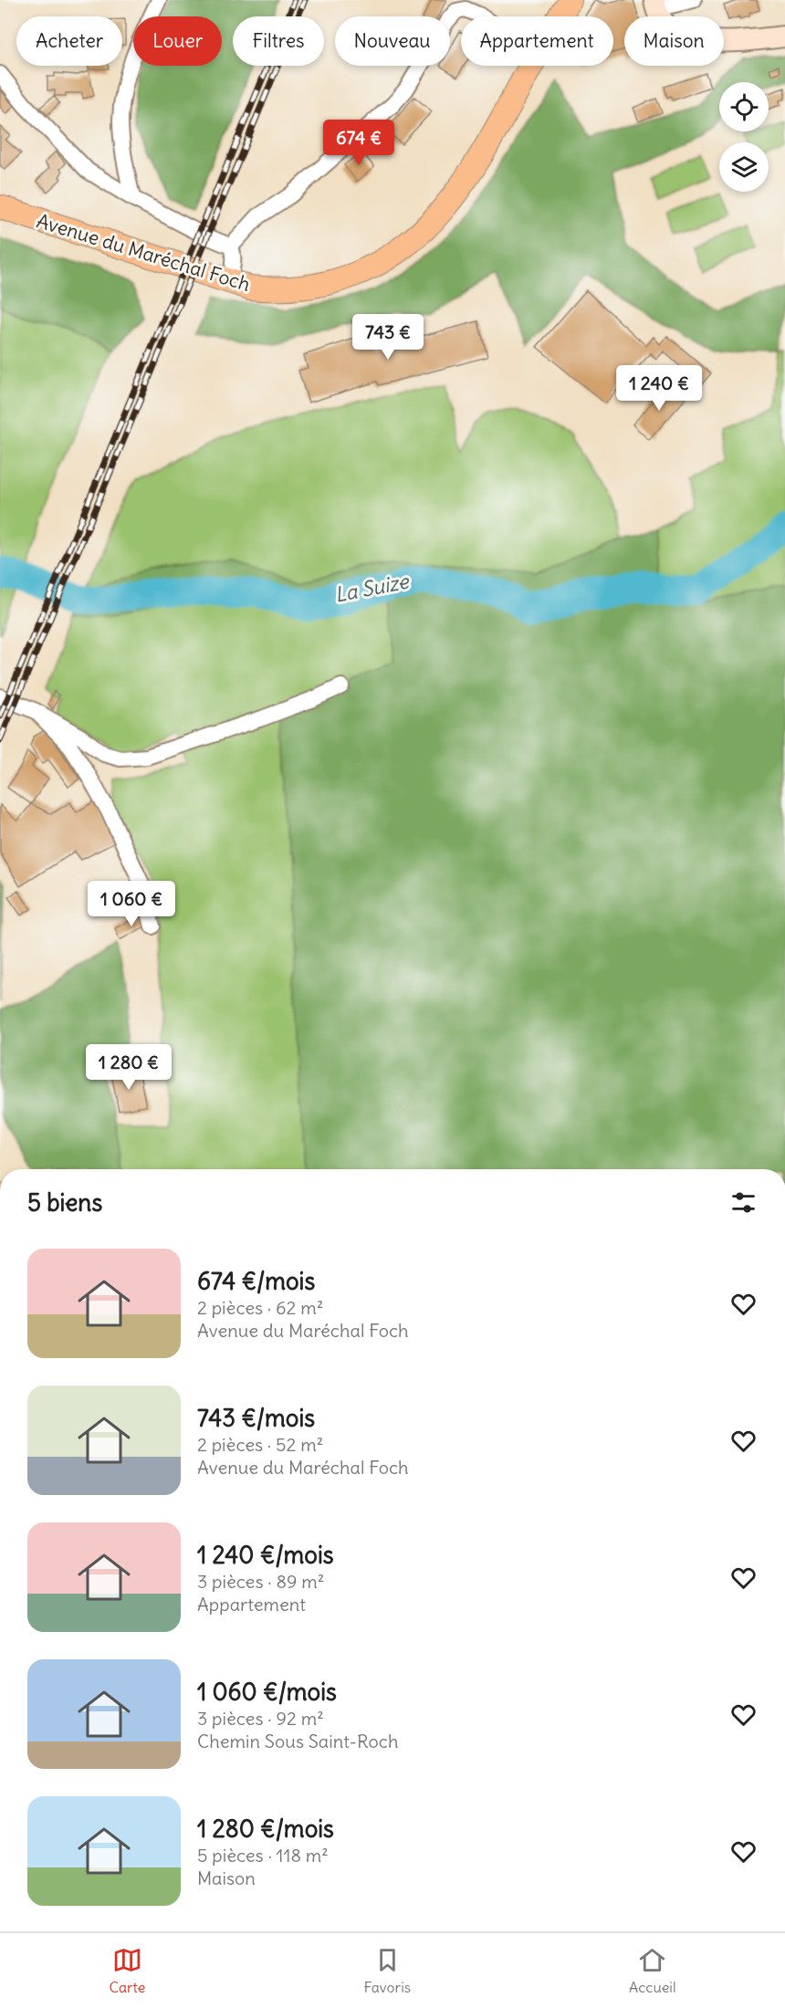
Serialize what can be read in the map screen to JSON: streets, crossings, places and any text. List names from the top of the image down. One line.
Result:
{"streets":{"main road":["Avenue du Maréchal Foch"]},"water":["La Suize"],"page":{"chip":["Acheter","Louer","Filtres","Nouveau","Appartement","Maison"],"price":["674 €","743 €","1 240 €","1 060 €","1 280 €"],"heading":"5 biens","list":[{"name":"674 €/mois","note":"2 pièces · 62 m² · Avenue du Maréchal Foch"},{"name":"743 €/mois","note":"2 pièces · 52 m² · Avenue du Maréchal Foch"},{"name":"1 240 €/mois","note":"3 pièces · 89 m² · Appartement"},{"name":"1 060 €/mois","note":"3 pièces · 92 m² · Chemin Sous Saint-Roch"},{"name":"1 280 €/mois","note":"5 pièces · 118 m² · Maison"}],"tabs":["Carte","Favoris","Accueil"]}}
